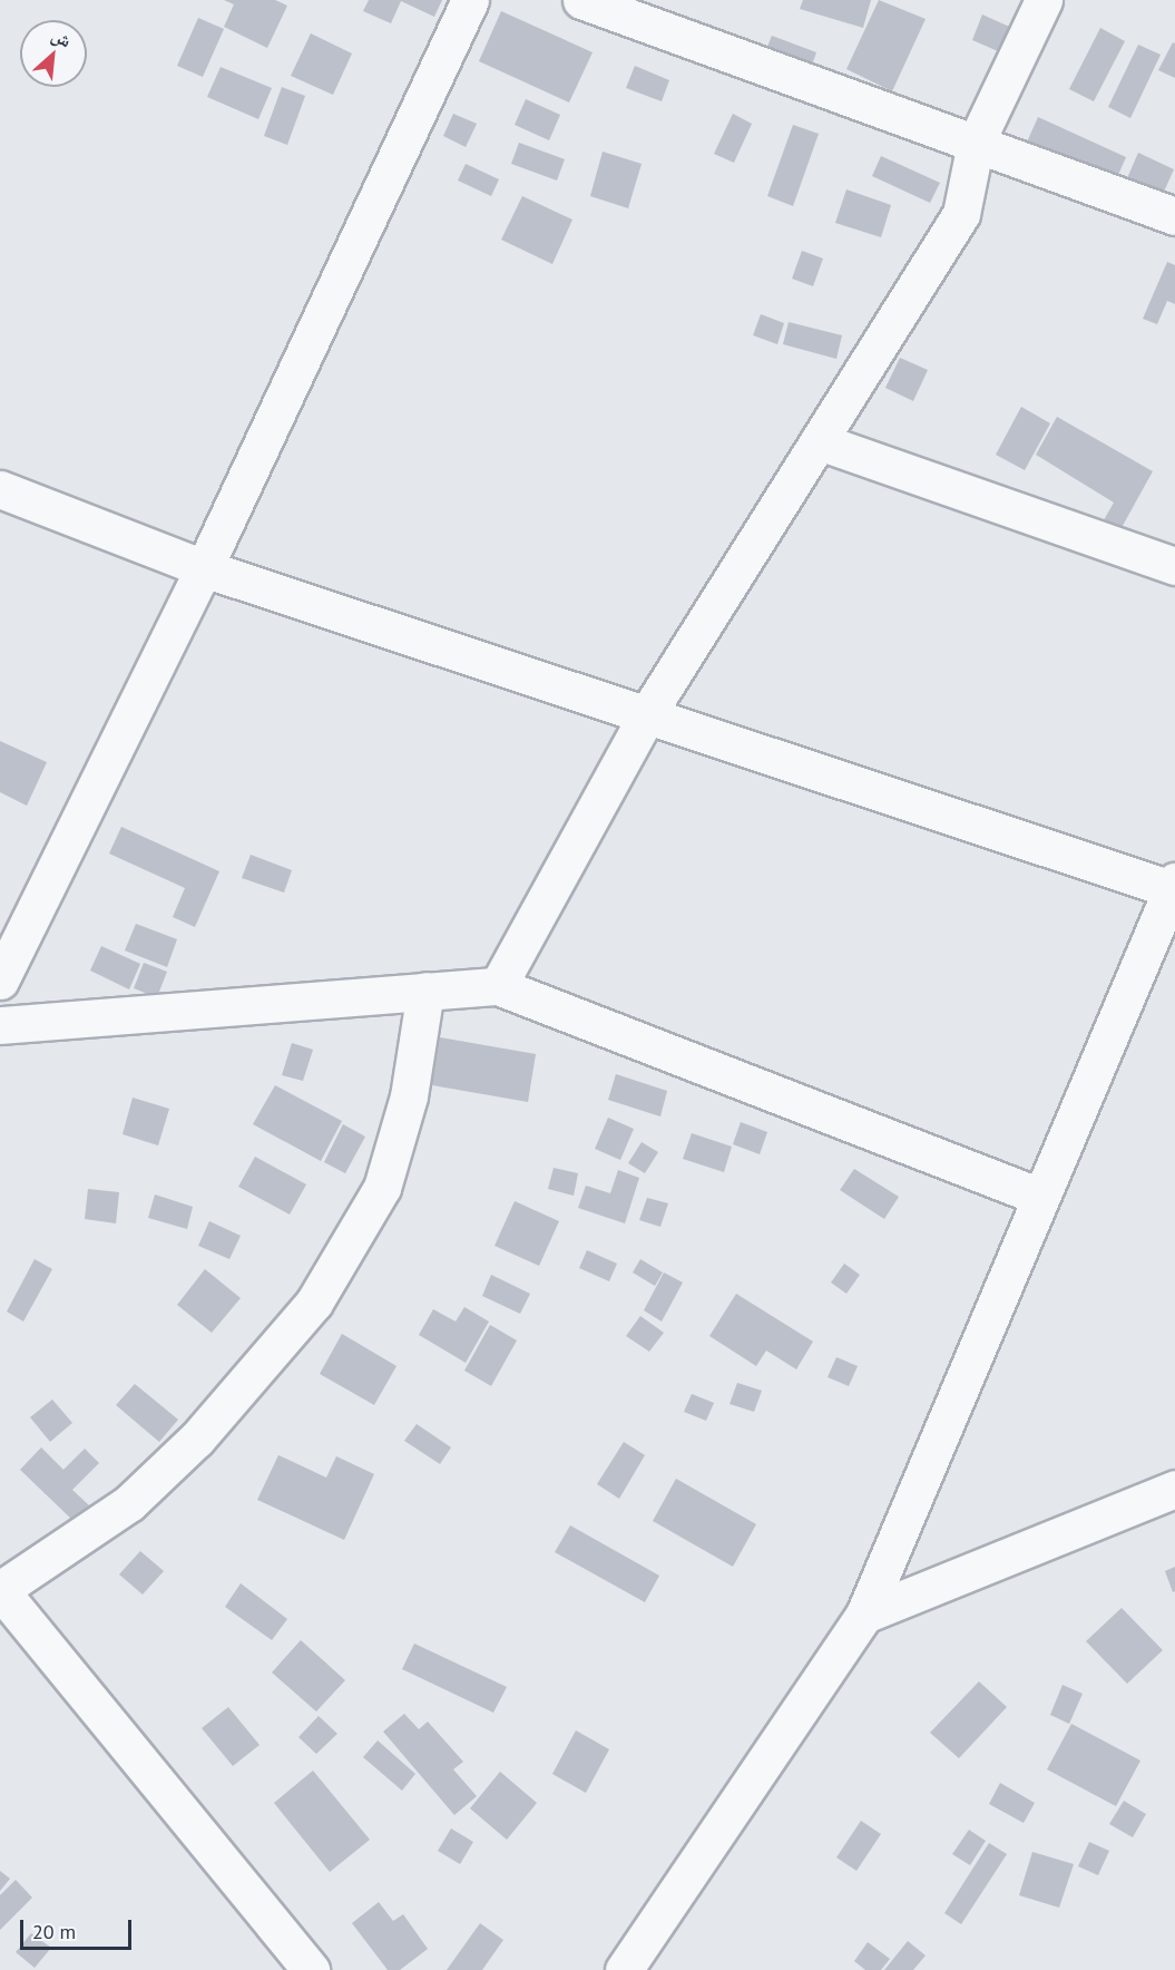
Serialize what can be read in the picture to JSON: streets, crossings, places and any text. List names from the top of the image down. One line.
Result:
{"scale_bar":"20 m","north":"top right"}
